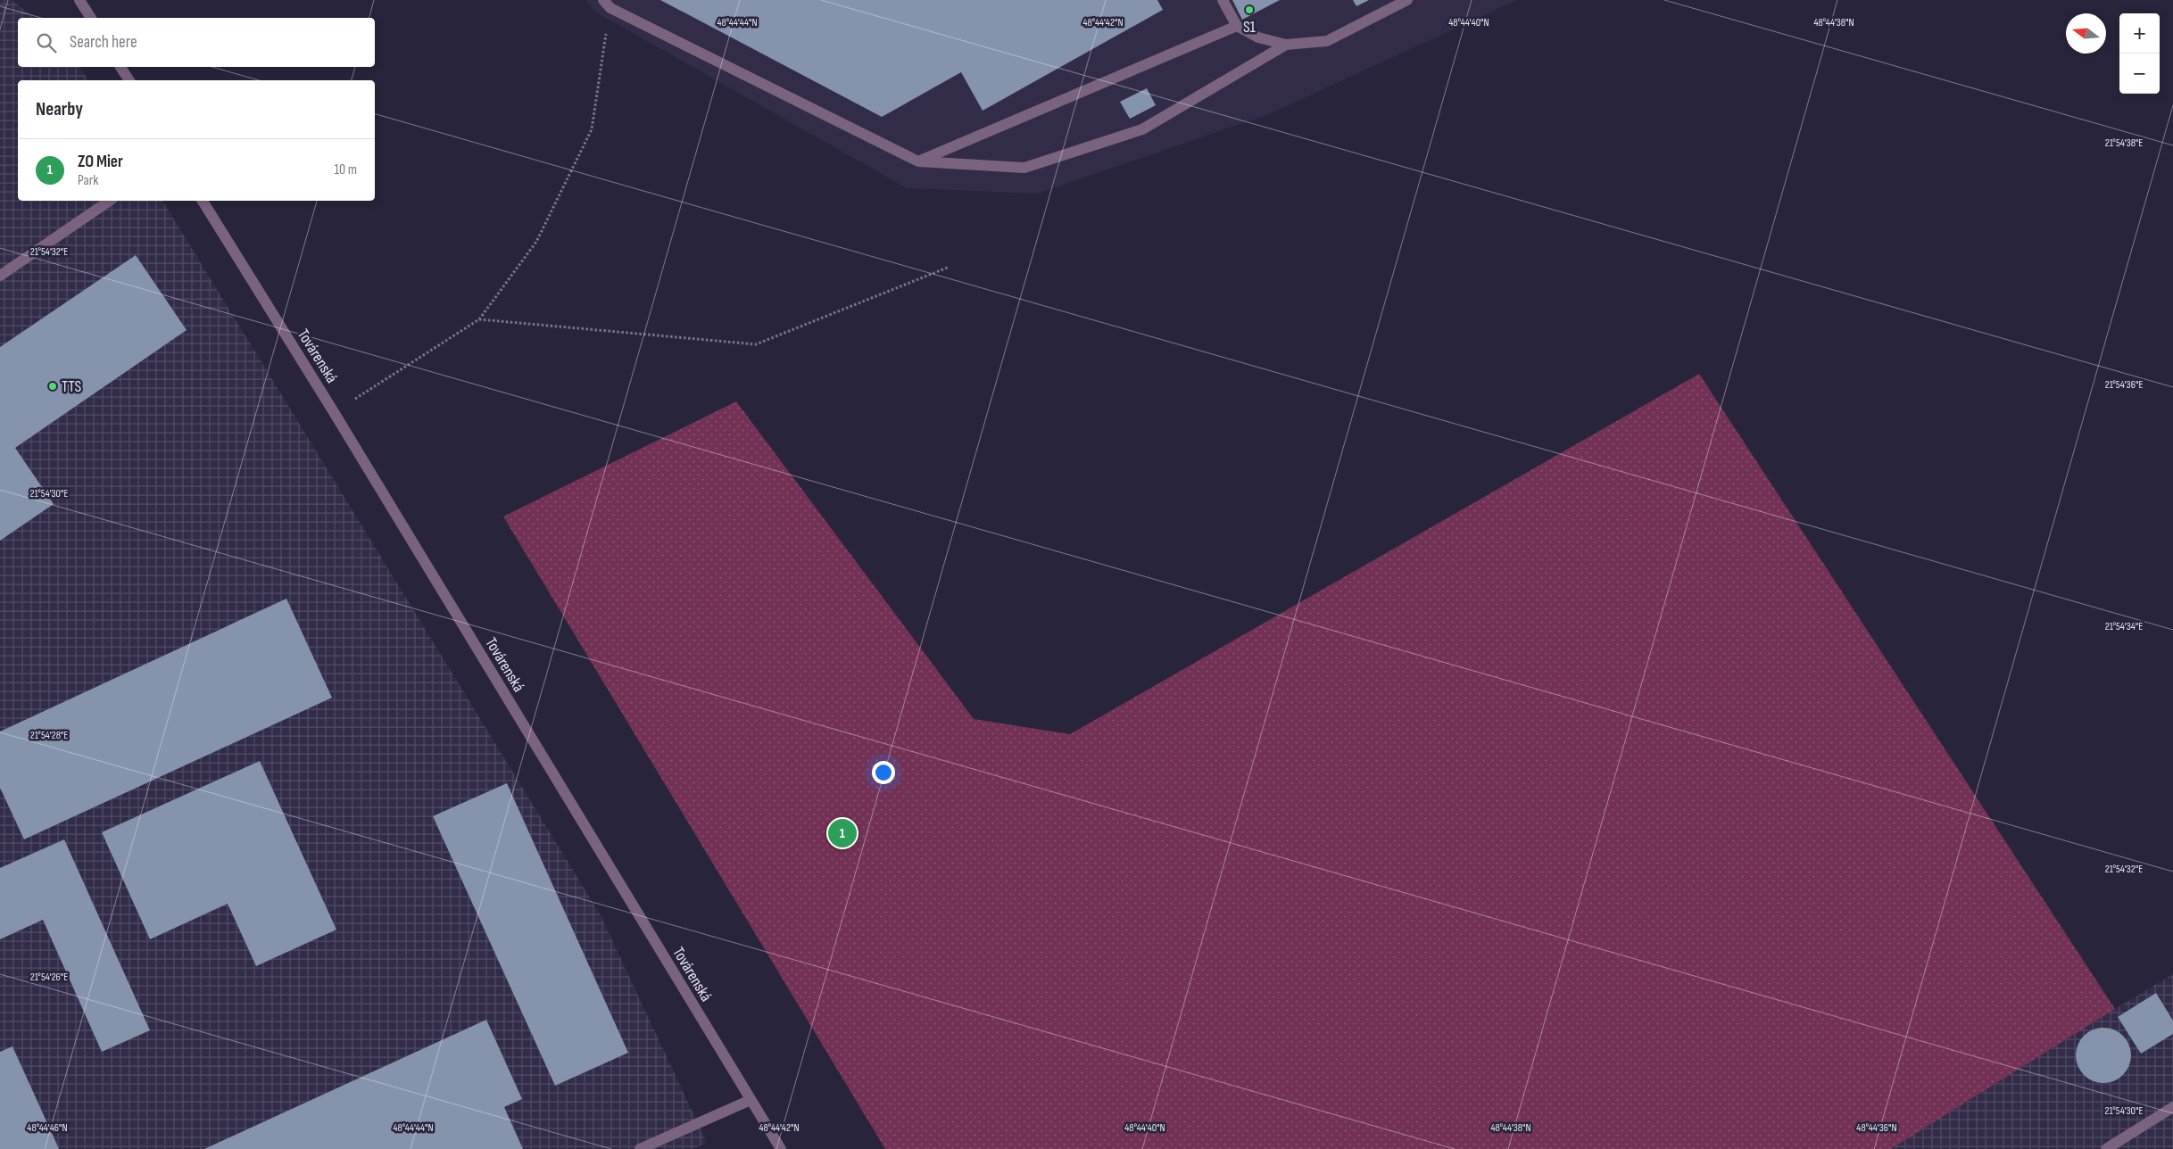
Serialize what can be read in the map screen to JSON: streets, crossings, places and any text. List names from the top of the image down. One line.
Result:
{"streets":{"lane":["Továrenská"]},"places":["S1","TTS"],"north":"left","page":{"map_buttons":["+","−"],"search":"Search here","heading":"Nearby","list":[{"mark":"1","name":"ZO Mier","note":"Park","value":"10 m"}],"pins":"1"},"coordinates":["48°44'44\"N","48°44'42\"N","48°44'40\"N","48°44'38\"N","21°54'38\"E","21°54'32\"E","21°54'36\"E","21°54'30\"E","21°54'34\"E","21°54'28\"E","21°54'26\"E","48°44'46\"N","48°44'36\"N"]}
